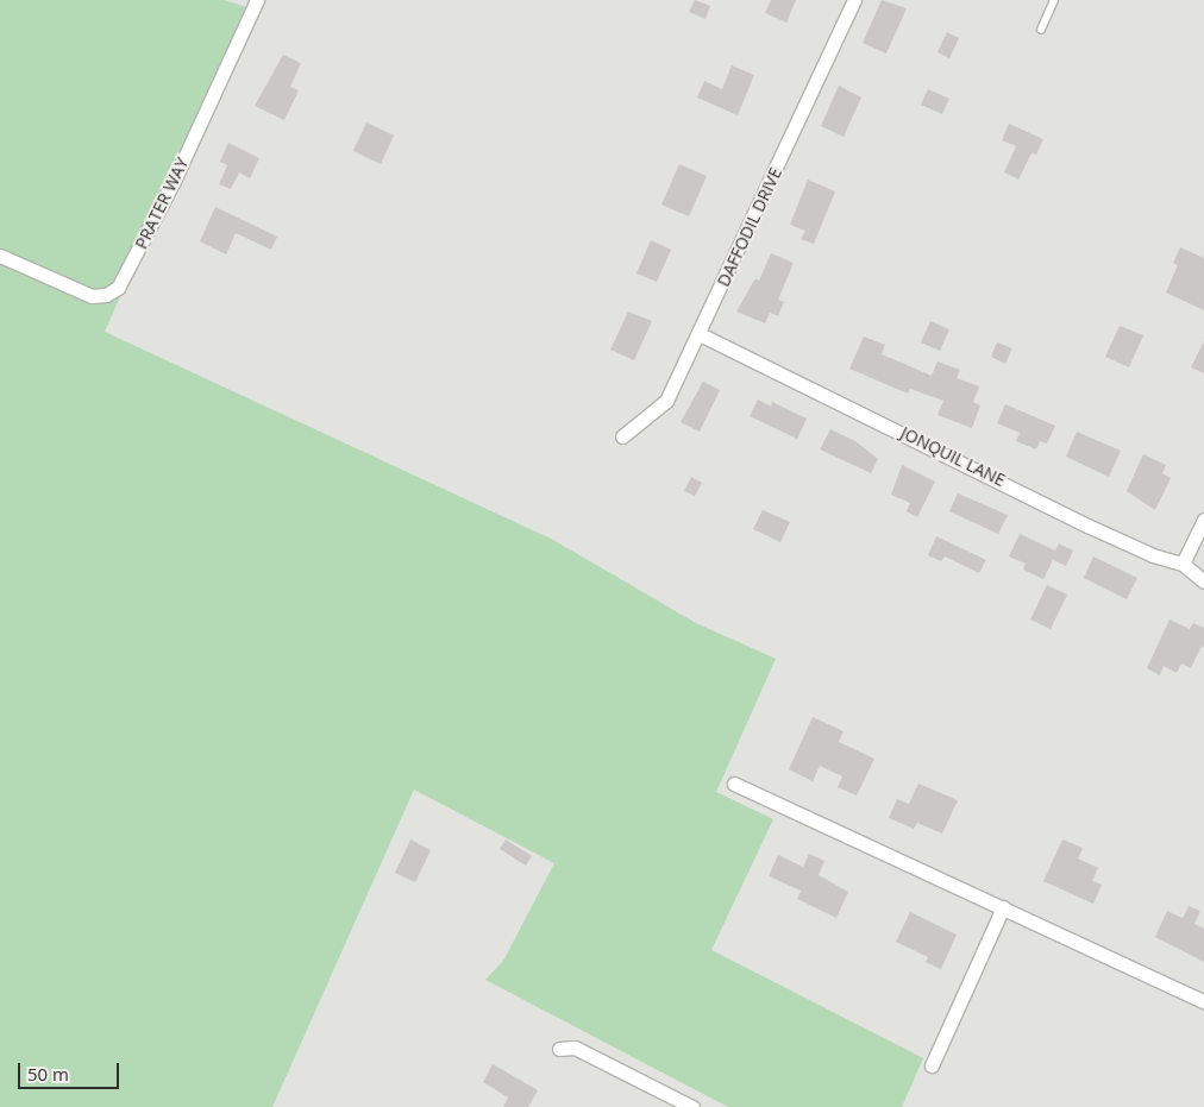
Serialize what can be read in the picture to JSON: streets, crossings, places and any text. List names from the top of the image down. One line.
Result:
{"streets":{"street":["PRATER WAY","DAFFODIL DRIVE","JONQUIL LANE"]},"crossings":[["DAFFODIL DRIVE","JONQUIL LANE"]],"scale_bar":"50 m"}
